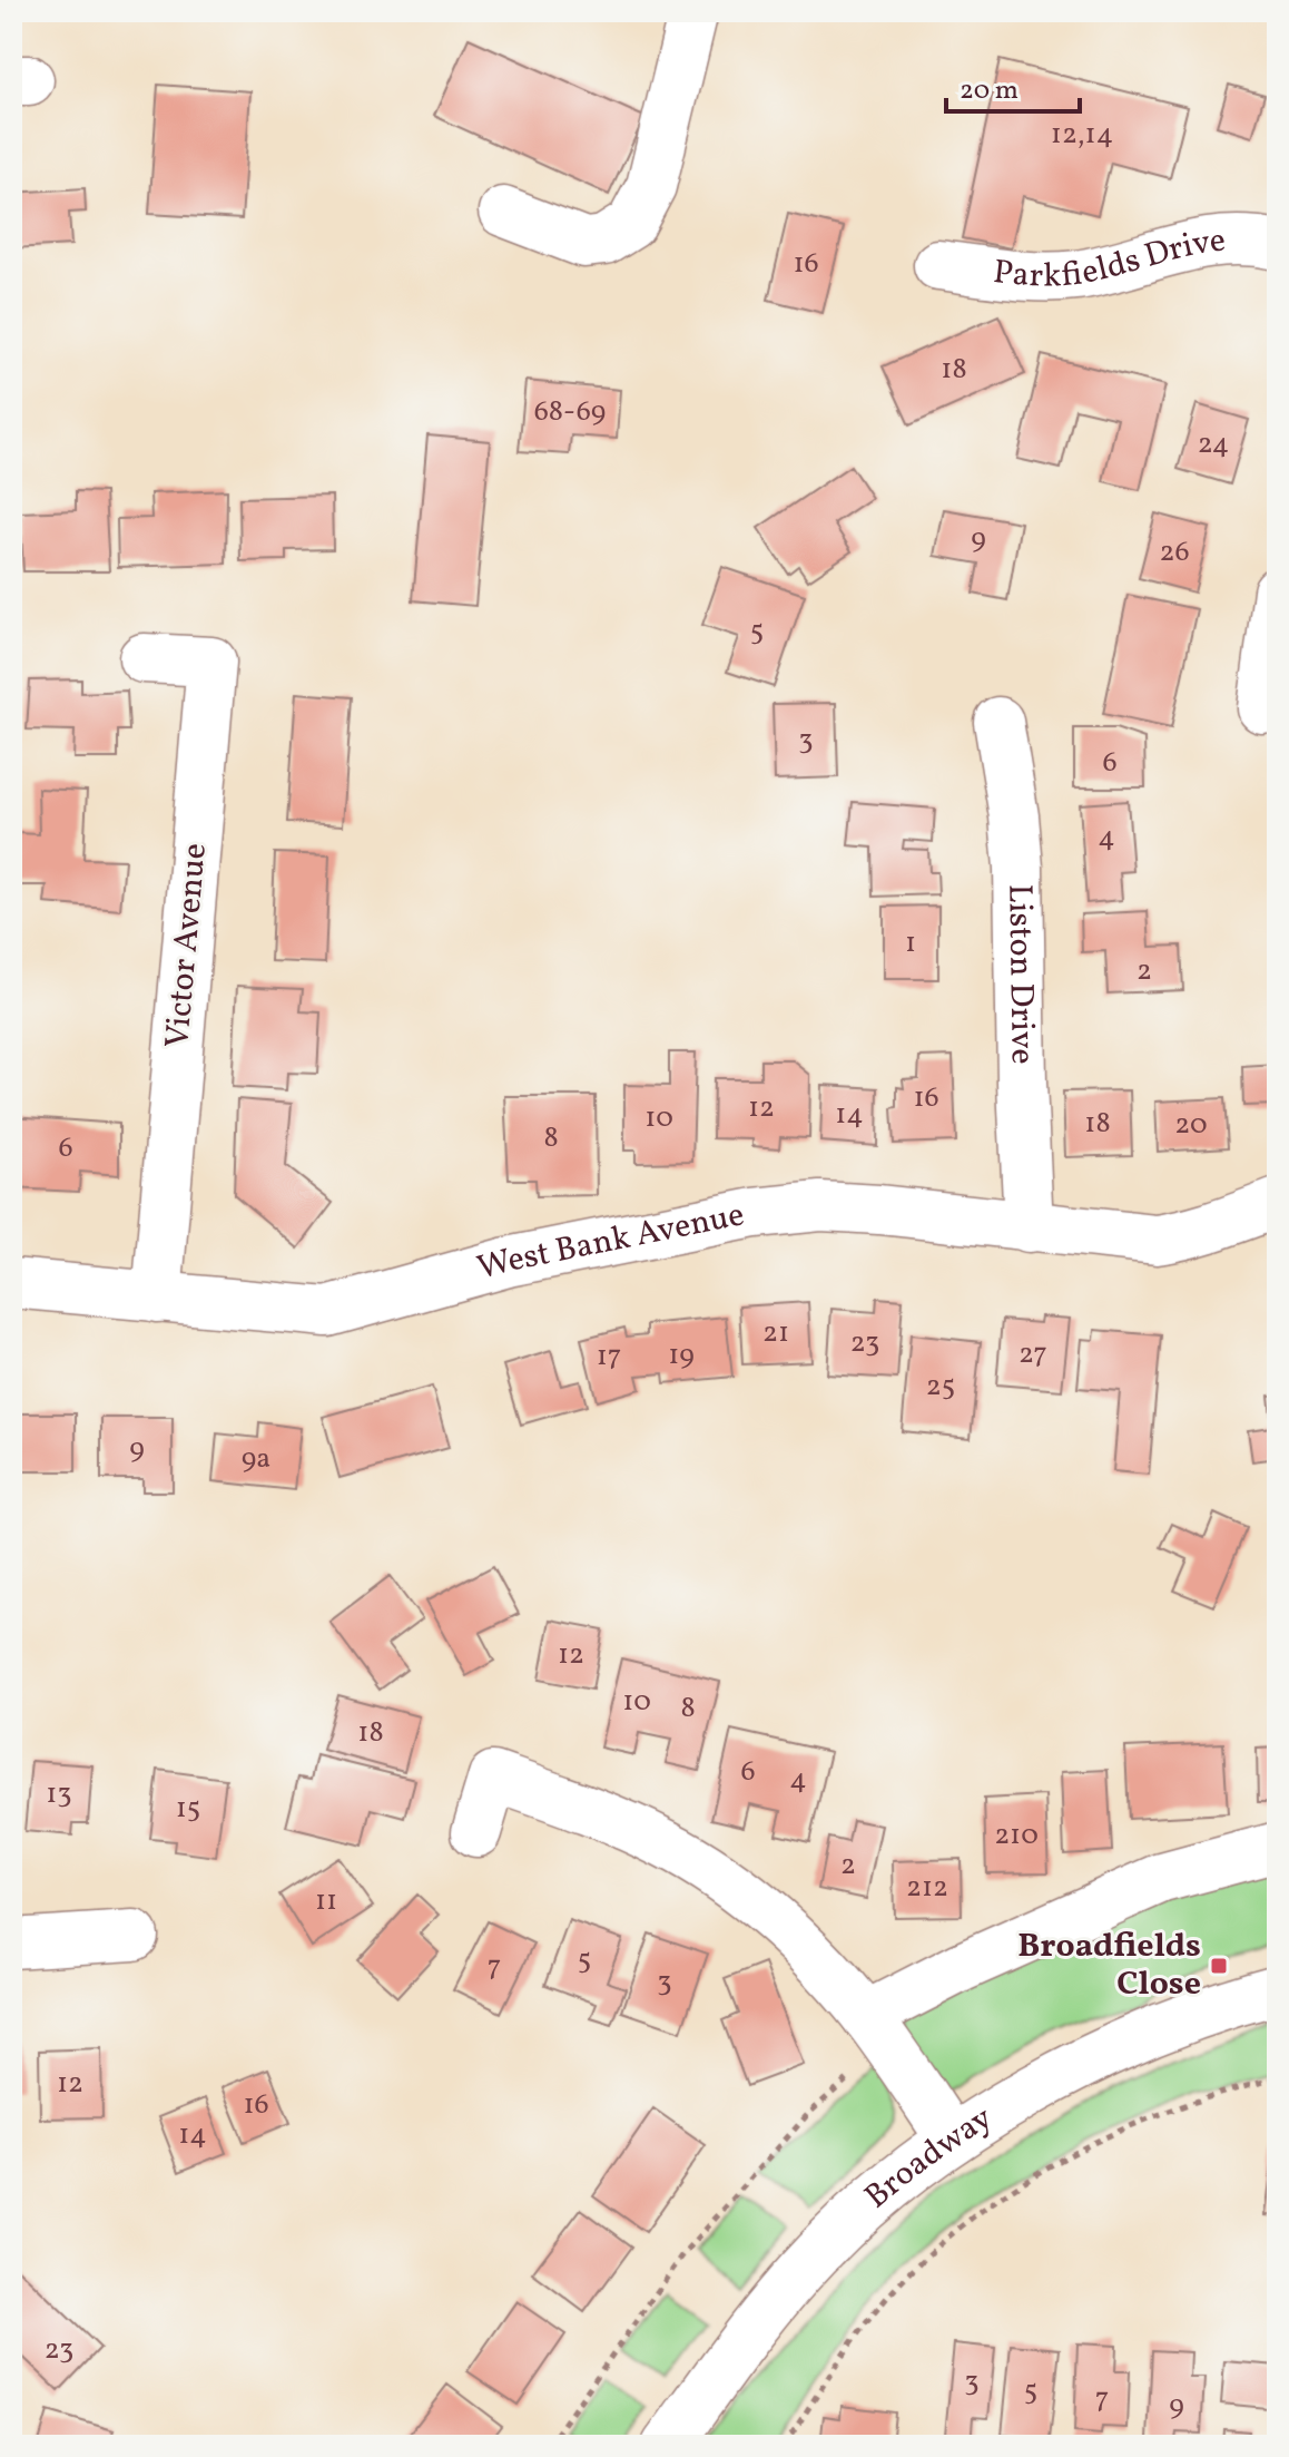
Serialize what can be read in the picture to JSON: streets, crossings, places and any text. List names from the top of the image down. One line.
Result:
{"streets":{"street":["Parkfields Drive","Victor Avenue","Liston Drive","West Bank Avenue","Broadway"]},"crossings":[["Victor Avenue","West Bank Avenue"],["Liston Drive","West Bank Avenue"]],"places":{"transit":["Broadfields Close"]},"house_numbers":["12,14","16","18","68-69","24","9","26","5","3","6","4","1","2","16","12","14","10","18","20","8","6","21","23","27","19","17","25","9","9a","12","10","8","18","6","4","13","15","210","2","212","11","5","7","3","12","16","14","23","3","5","7","9"],"scale_bar":"20 m"}
